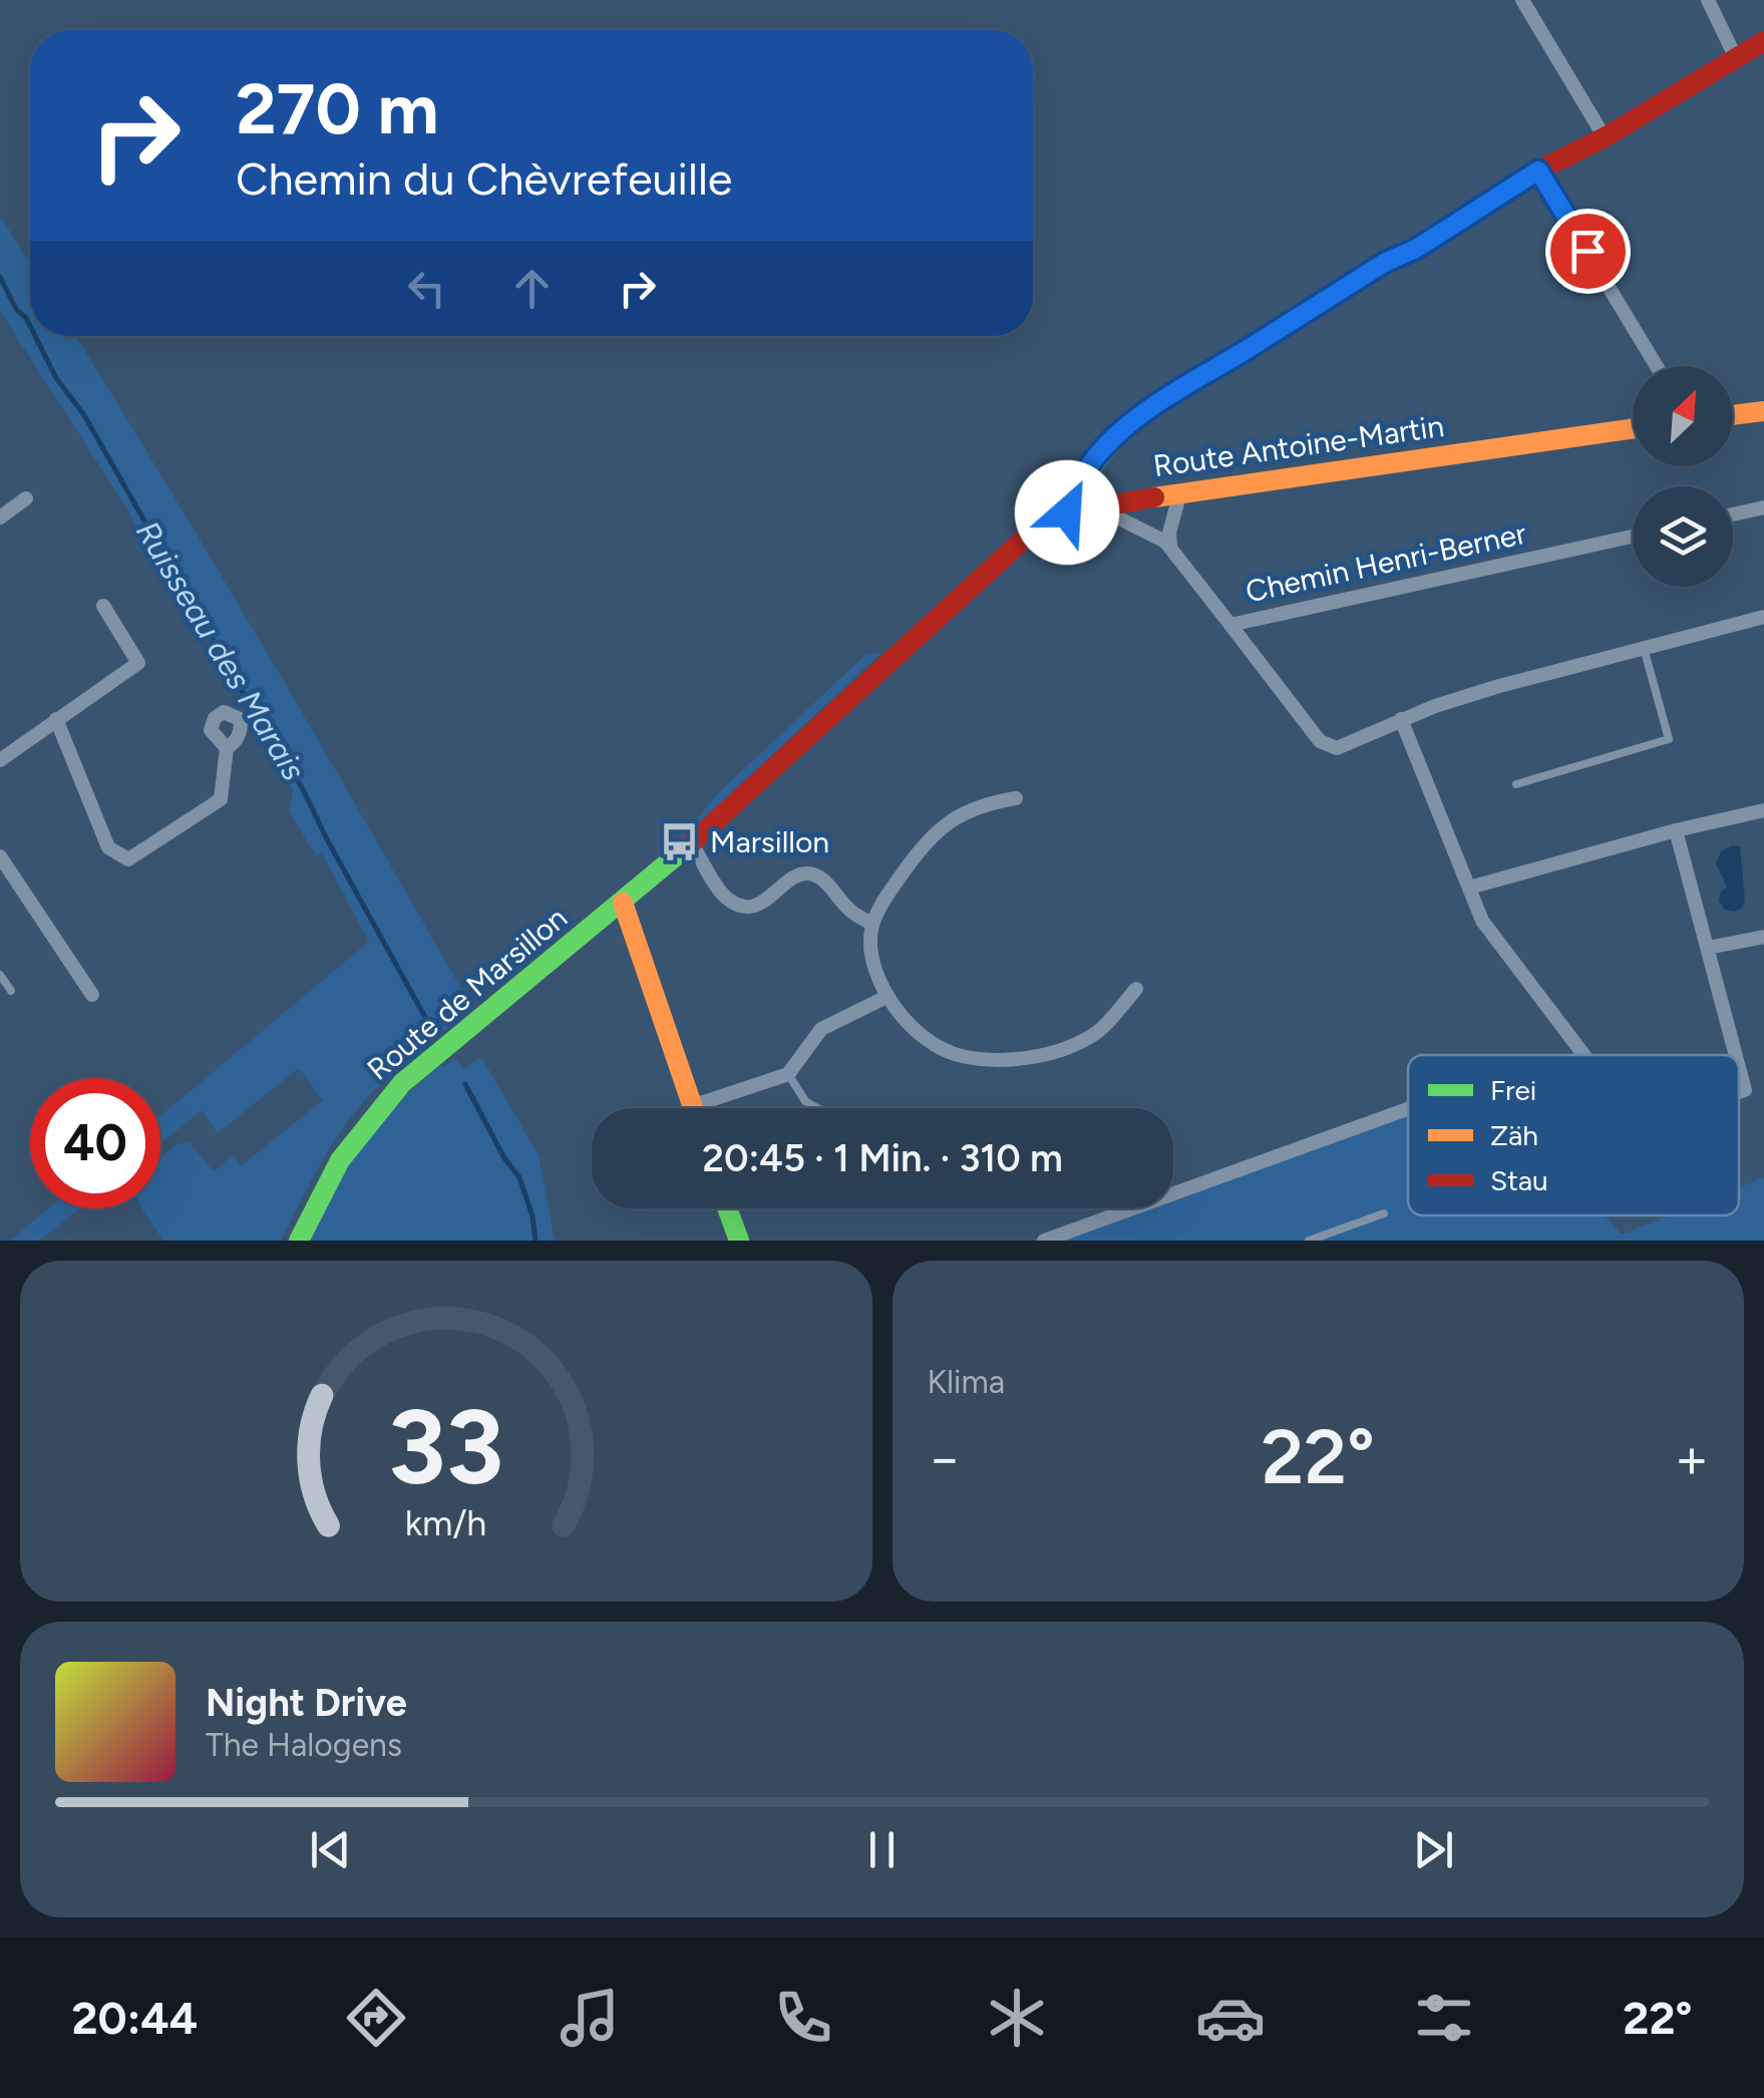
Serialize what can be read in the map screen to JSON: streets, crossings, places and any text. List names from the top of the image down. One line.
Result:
{"streets":{"street":["Route Antoine-Martin","Chemin Henri-Berner","Route de Marsillon"]},"crossings":[["Route Antoine-Martin","Chemin Henri-Berner"],["Route Antoine-Martin","Route de Marsillon"]],"water":["Ruisseau des Marais"],"places":{"bus stop":["Marsillon"]},"legend":["Frei","Zäh","Stau"],"north":"top right","page":{"turn":["270 m","Chemin du Chèvrefeuille"],"limit":"40","trip":"20:45 · 1 Min. · 310 m","tile":"Klima","heat":["−","22°","+"],"song":["Night Drive","The Halogens"],"tabs":["20:44","22°"],"gauge":["33","km/h"]}}
